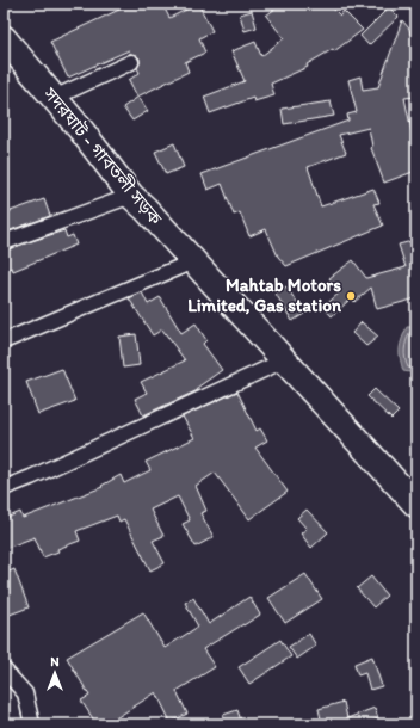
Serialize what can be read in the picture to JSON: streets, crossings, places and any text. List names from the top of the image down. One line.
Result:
{"streets":{"highway":["সদরঘাট - গাবতলী সড়ক"]},"places":["Mahtab Motors Limited, Gas station"],"north":"top"}
